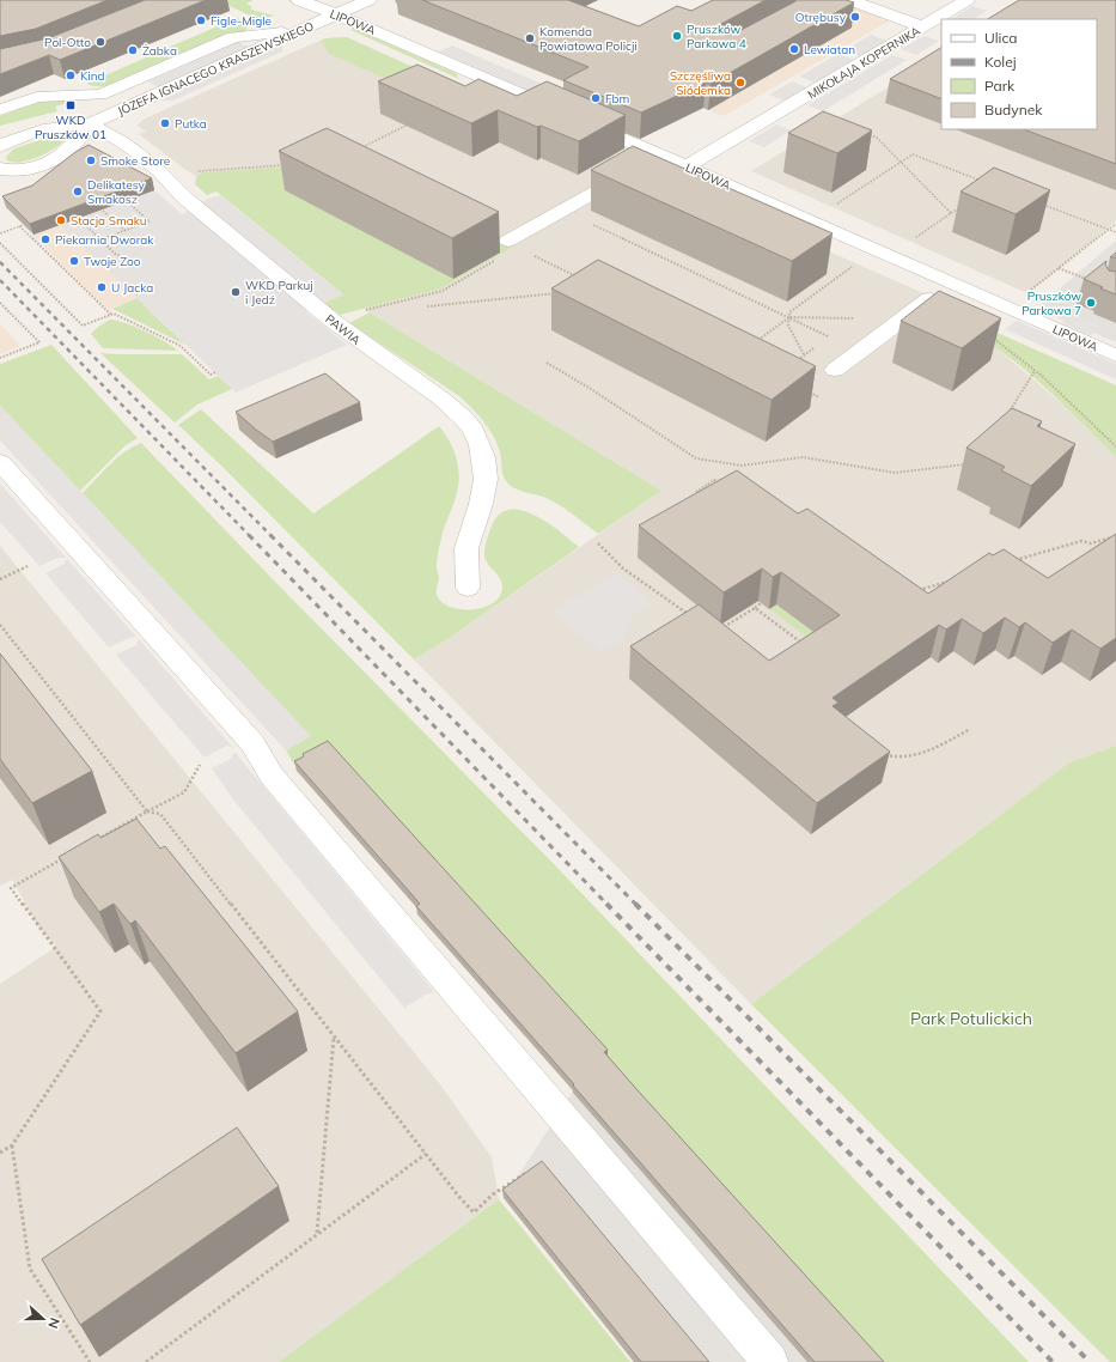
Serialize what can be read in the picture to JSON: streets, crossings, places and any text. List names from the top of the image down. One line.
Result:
{"streets":{"street":["LIPOWA","MIKOŁAJA KOPERNIKA","JÓZEFA IGNACEGO KRASZEWSKIEGO","PAWIA"]},"crossings":[["LIPOWA","MIKOŁAJA KOPERNIKA"],["LIPOWA","JÓZEFA IGNACEGO KRASZEWSKIEGO"],["JÓZEFA IGNACEGO KRASZEWSKIEGO","PAWIA"]],"parks":["Park Potulickich"],"places":{"other":["Otrębusy","Figle-Migle","Pruszków Parkowa 4","Komenda Powiatowa Policji","Pol-Otto","Lewiatan","Żabka","Kind","Szczęśliwa Siódemka","Fbm","Putka","Smoke Store","Delikatesy Smakosz","Stacja Smaku","Piekarnia Dworak","Twoje Zoo","U Jacka","WKD Parkuj i Jedź","Pruszków Parkowa 7"],"transit":["WKD Pruszków 01"]},"legend":["Ulica","Kolej","Park","Budynek"],"north":"right"}
